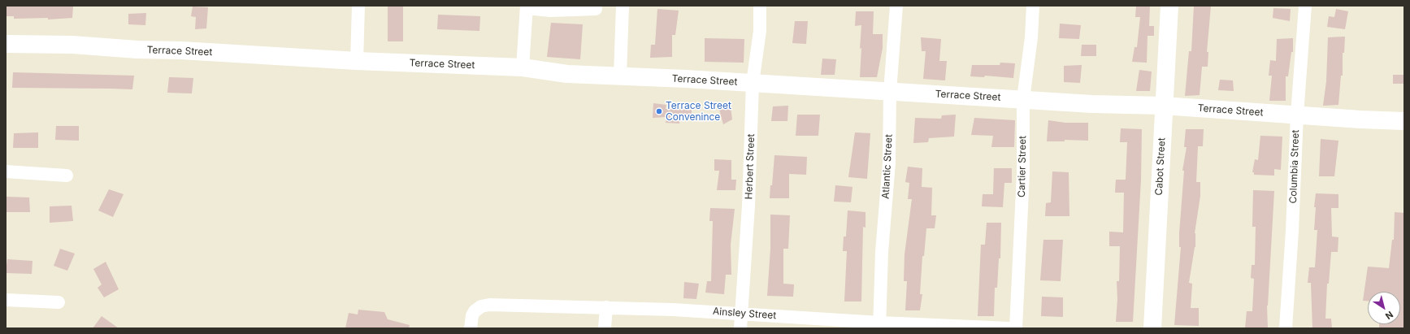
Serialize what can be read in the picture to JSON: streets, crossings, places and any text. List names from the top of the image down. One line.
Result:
{"streets":{"street":["Terrace Street","Herbert Street","Atlantic Street","Cartier Street","Cabot Street","Columbia Street","Ainsley Street"]},"crossings":[["Terrace Street","Herbert Street"],["Terrace Street","Atlantic Street"],["Terrace Street","Cartier Street"],["Terrace Street","Cabot Street"],["Terrace Street","Columbia Street"],["Herbert Street","Ainsley Street"],["Atlantic Street","Ainsley Street"]],"places":["Terrace Street Convenince"],"north":"bottom right"}
